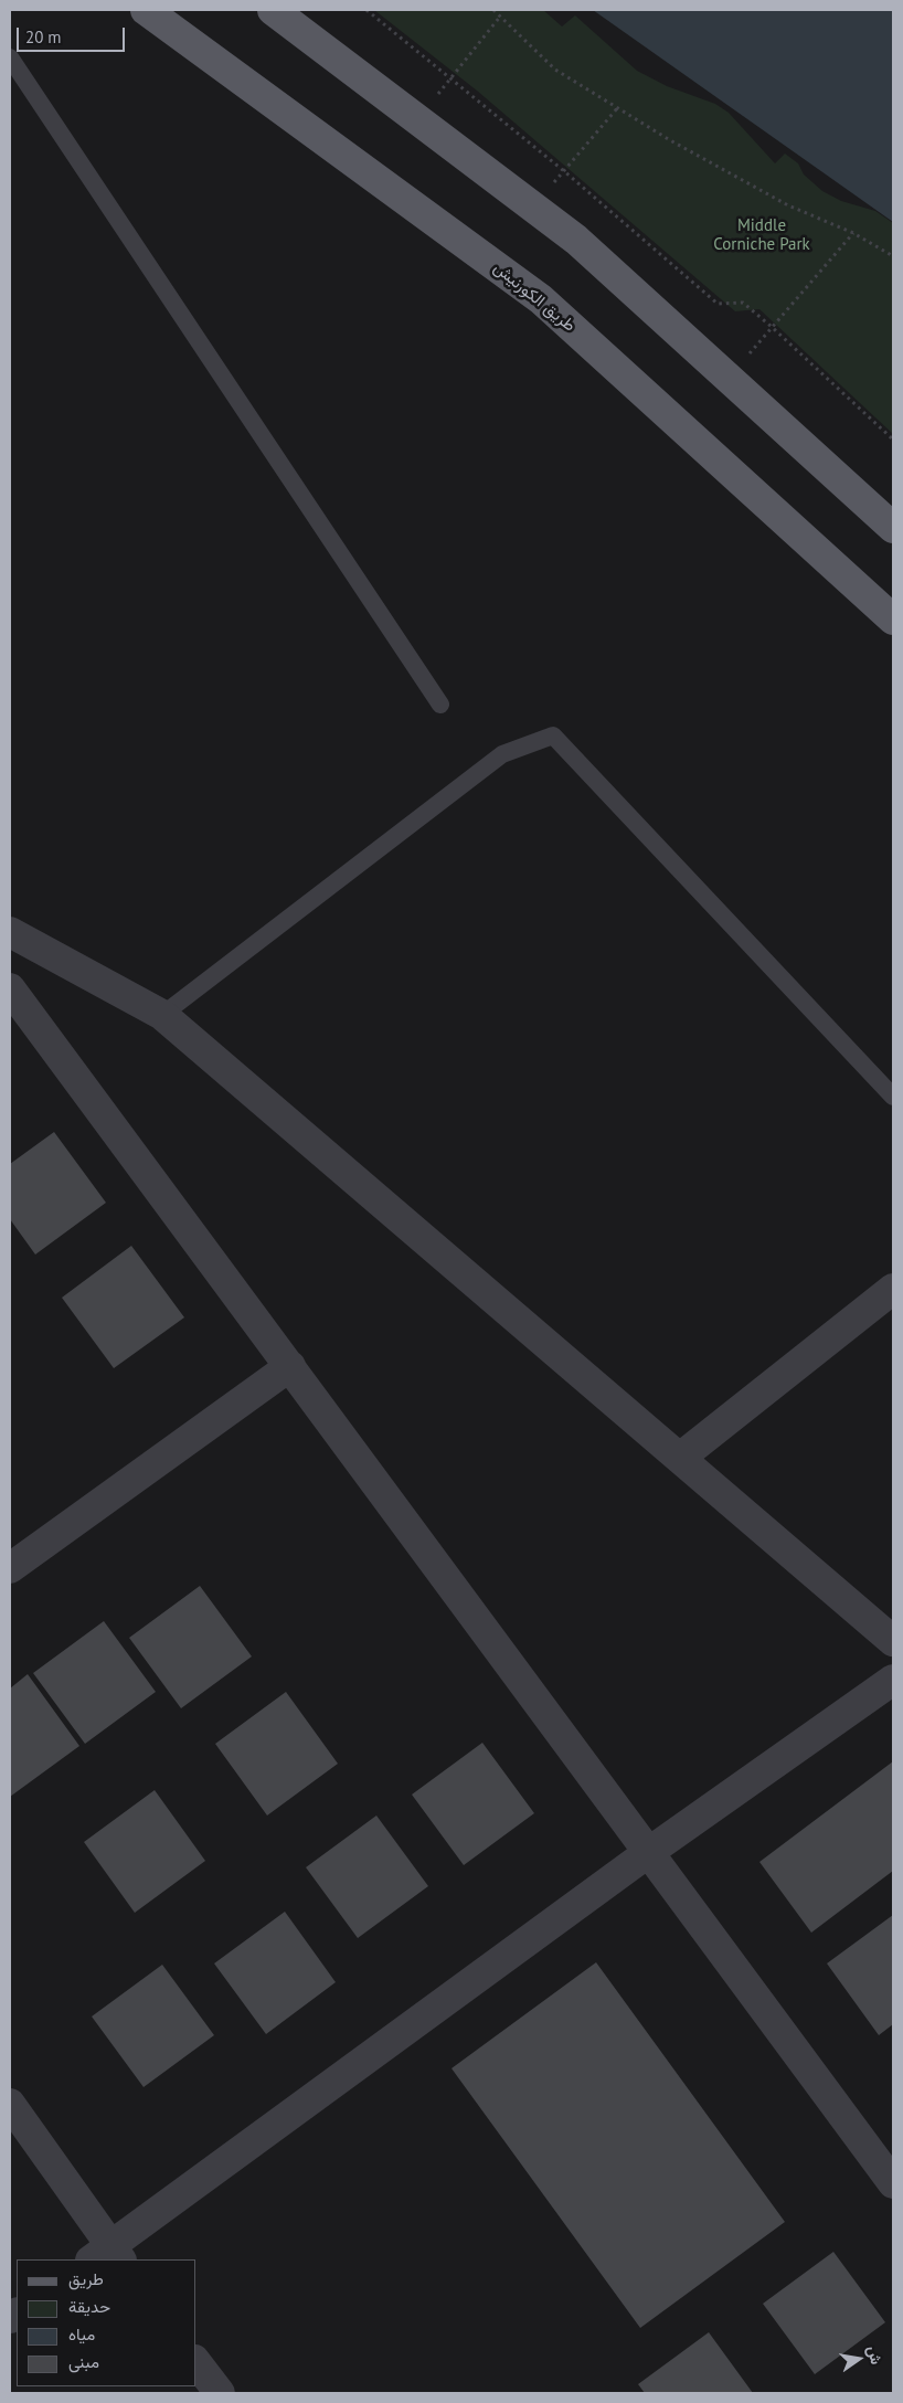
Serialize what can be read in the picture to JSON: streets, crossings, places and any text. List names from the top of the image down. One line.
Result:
{"streets":{"main road":["طريق الكورنيش"]},"parks":["Middle Corniche Park"],"legend":["طريق","حديقة","مياه","مبنى"],"scale_bar":"20 m","north":"right"}
